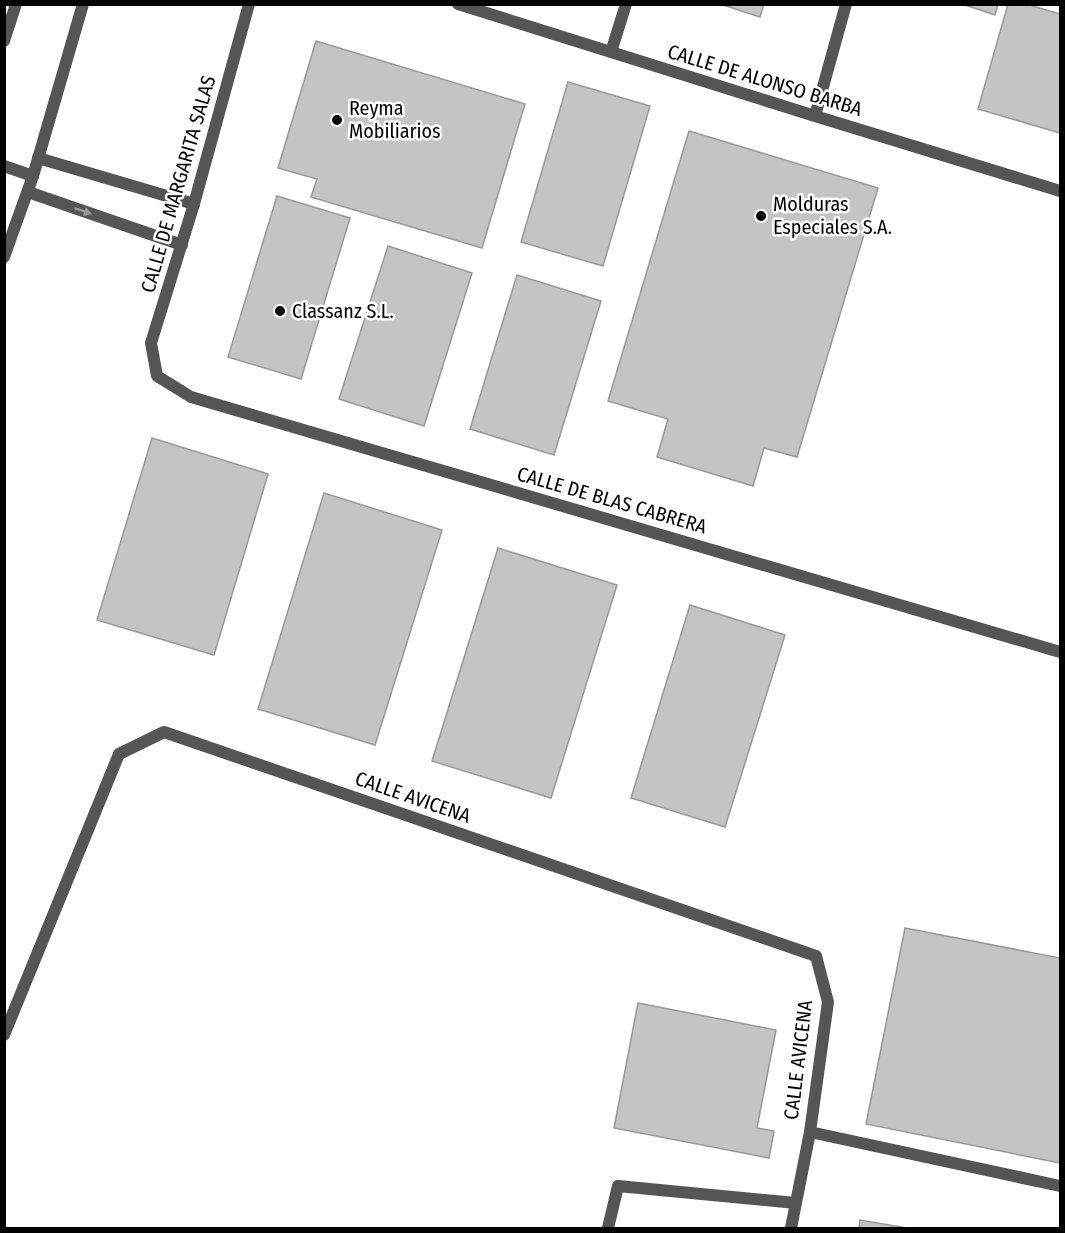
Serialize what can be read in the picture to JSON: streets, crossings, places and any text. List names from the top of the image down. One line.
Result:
{"streets":{"street":["CALLE DE ALONSO BARBA","CALLE DE MARGARITA SALAS","CALLE DE BLAS CABRERA","CALLE AVICENA"]},"crossings":[["CALLE DE MARGARITA SALAS","CALLE DE BLAS CABRERA"]],"places":["Reyma Mobiliarios","Molduras Especiales S.A.","Classanz S.L."]}
